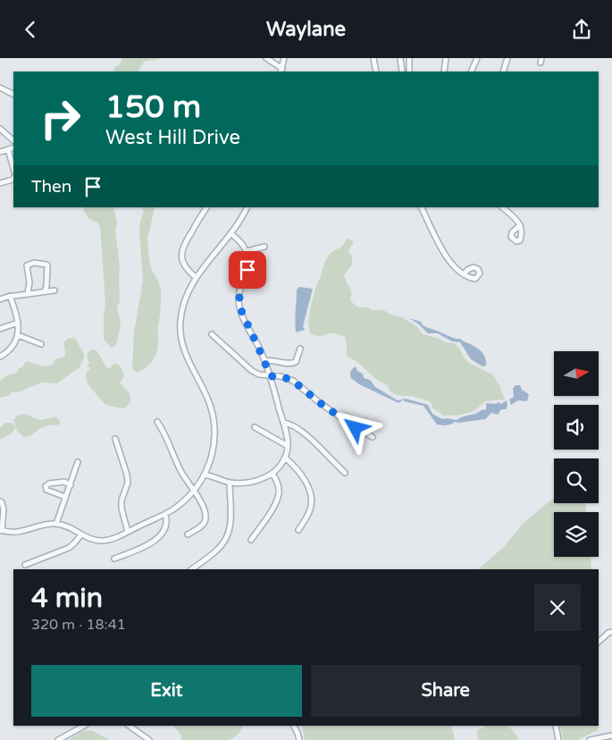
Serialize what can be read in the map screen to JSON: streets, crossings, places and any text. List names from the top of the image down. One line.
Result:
{"north":"right","page":{"header":"Waylane","turn":["150 m","West Hill Drive"],"then":"Then","heading":["4 min","320 m · 18:41"],"buttons":["Exit","Share"]}}
